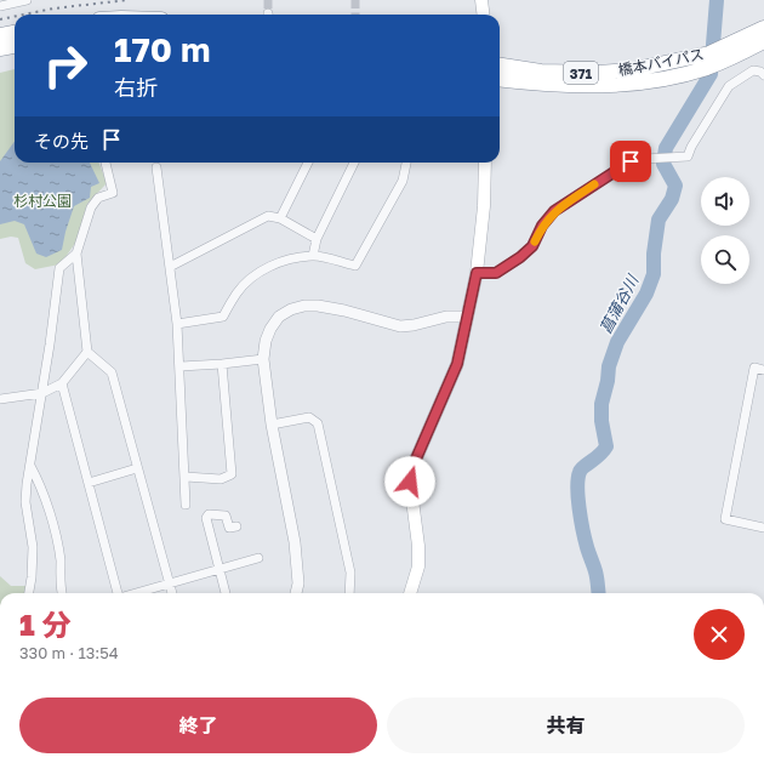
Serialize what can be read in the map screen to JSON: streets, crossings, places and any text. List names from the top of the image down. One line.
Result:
{"streets":{"highway":["橋本バイパス","371"]},"water":["菖蒲谷川"],"parks":["杉村公園"],"page":{"turn":["170 m","右折"],"then":"その先","heading":["1 分","330 m · 13:54"],"buttons":["終了","共有"]}}
